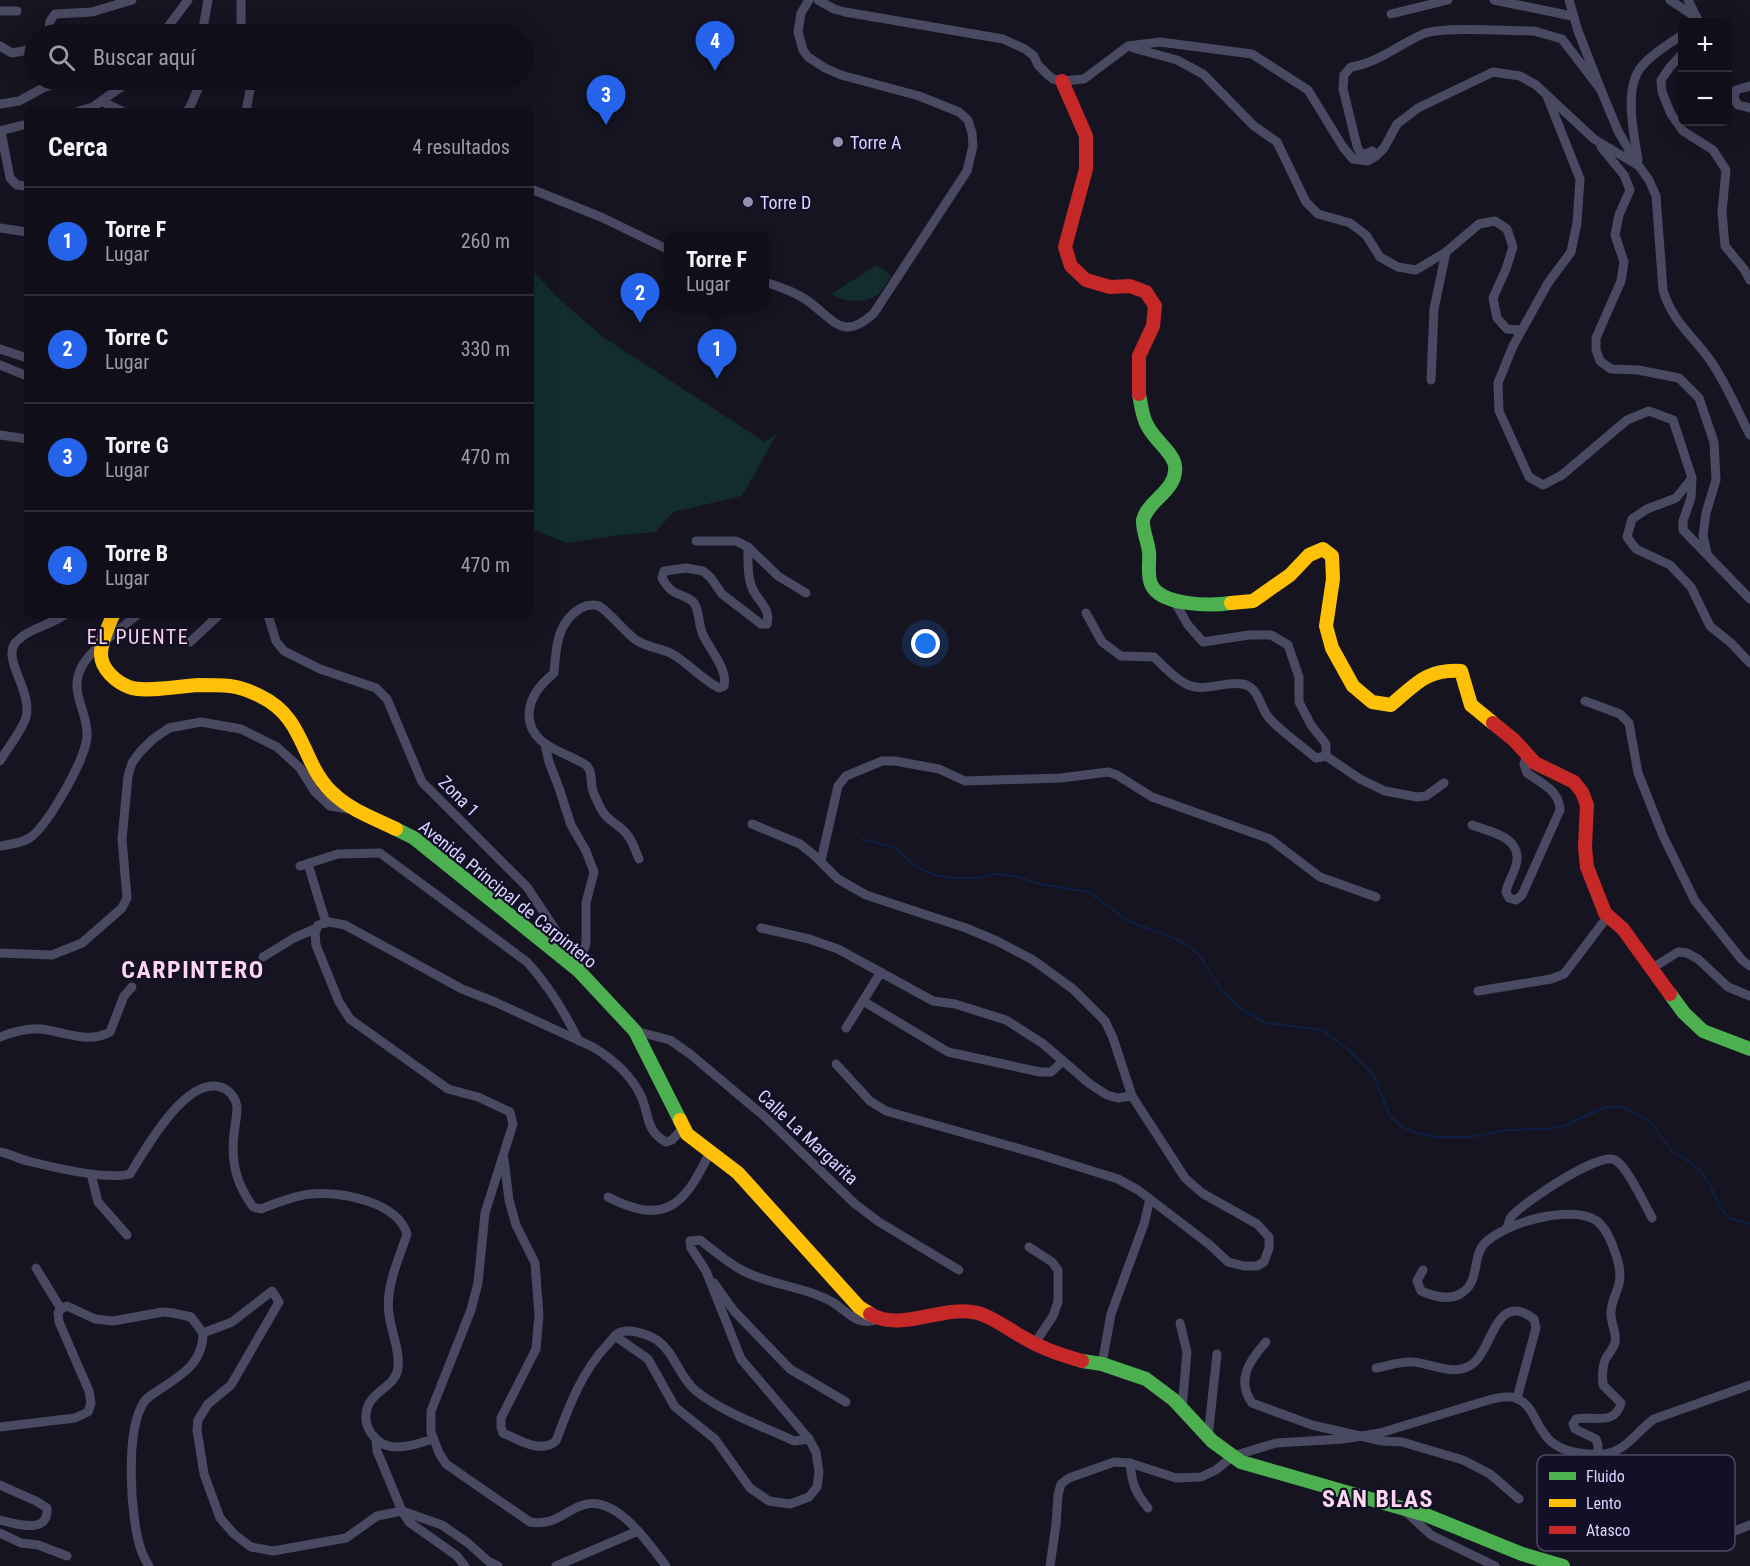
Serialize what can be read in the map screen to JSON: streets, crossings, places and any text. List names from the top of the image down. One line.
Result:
{"streets":{"street":["Zona 1","Avenida Principal de Carpintero","Calle La Margarita"]},"crossings":[["Zona 1","Avenida Principal de Carpintero"],["Avenida Principal de Carpintero","Calle La Margarita"]],"districts":["EL PUENTE","CARPINTERO","SAN BLAS"],"places":["Torre A","Torre D"],"legend":["Fluido","Lento","Atasco"],"page":{"map_buttons":["+","−"],"pins":["4","3","2","1"],"search":"Buscar aquí","heading":["Cerca","4 resultados"],"list":[{"mark":"1","name":"Torre F","note":"Lugar","value":"260 m"},{"mark":"2","name":"Torre C","note":"Lugar","value":"330 m"},{"mark":"3","name":"Torre G","note":"Lugar","value":"470 m"},{"mark":"4","name":"Torre B","note":"Lugar","value":"470 m"}],"popup":["Torre F","Lugar"]}}
